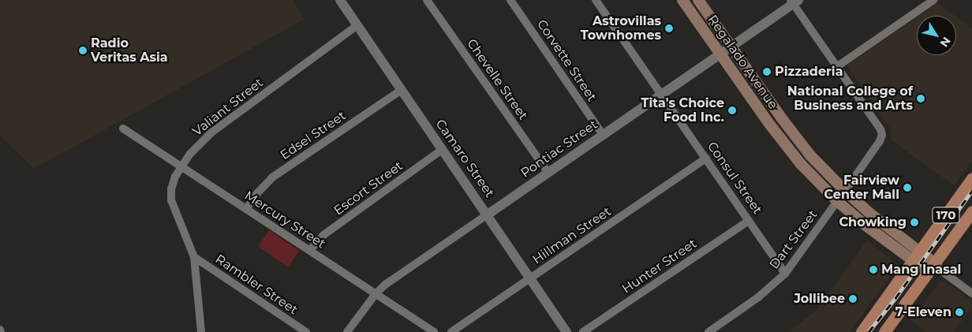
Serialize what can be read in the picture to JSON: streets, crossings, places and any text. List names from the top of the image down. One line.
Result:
{"streets":{"main road":["Regalado Avenue","170"],"street":["Corvette Street","Chevelle Street","Valiant Street","Edsel Street","Pontiac Street","Camaro Street","Consul Street","Escort Street","Mercury Street","Hillman Street","Dart Street","Hunter Street","Rambler Street"]},"crossings":[["Corvette Street","Pontiac Street"],["Regalado Avenue","Pontiac Street"],["Regalado Avenue","170"],["Regalado Avenue","Dart Street"],["Chevelle Street","Pontiac Street"],["Valiant Street","Camaro Street"],["Valiant Street","Mercury Street"],["Valiant Street","Rambler Street"],["Edsel Street","Camaro Street"],["Edsel Street","Mercury Street"],["Pontiac Street","Camaro Street"],["Pontiac Street","Consul Street"],["Pontiac Street","Mercury Street"],["Camaro Street","Escort Street"],["Camaro Street","Hillman Street"],["Consul Street","Hillman Street"],["Consul Street","Dart Street"],["Consul Street","Hunter Street"],["Escort Street","Mercury Street"]],"places":["Astrovillas Townhomes","Radio Veritas Asia","Pizzaderia","National College of Business and Arts","Tita's Choice Food Inc.","Fairview Center Mall","Chowking","Mang Inasal","Jollibee","7-Eleven"],"north":"bottom right"}
